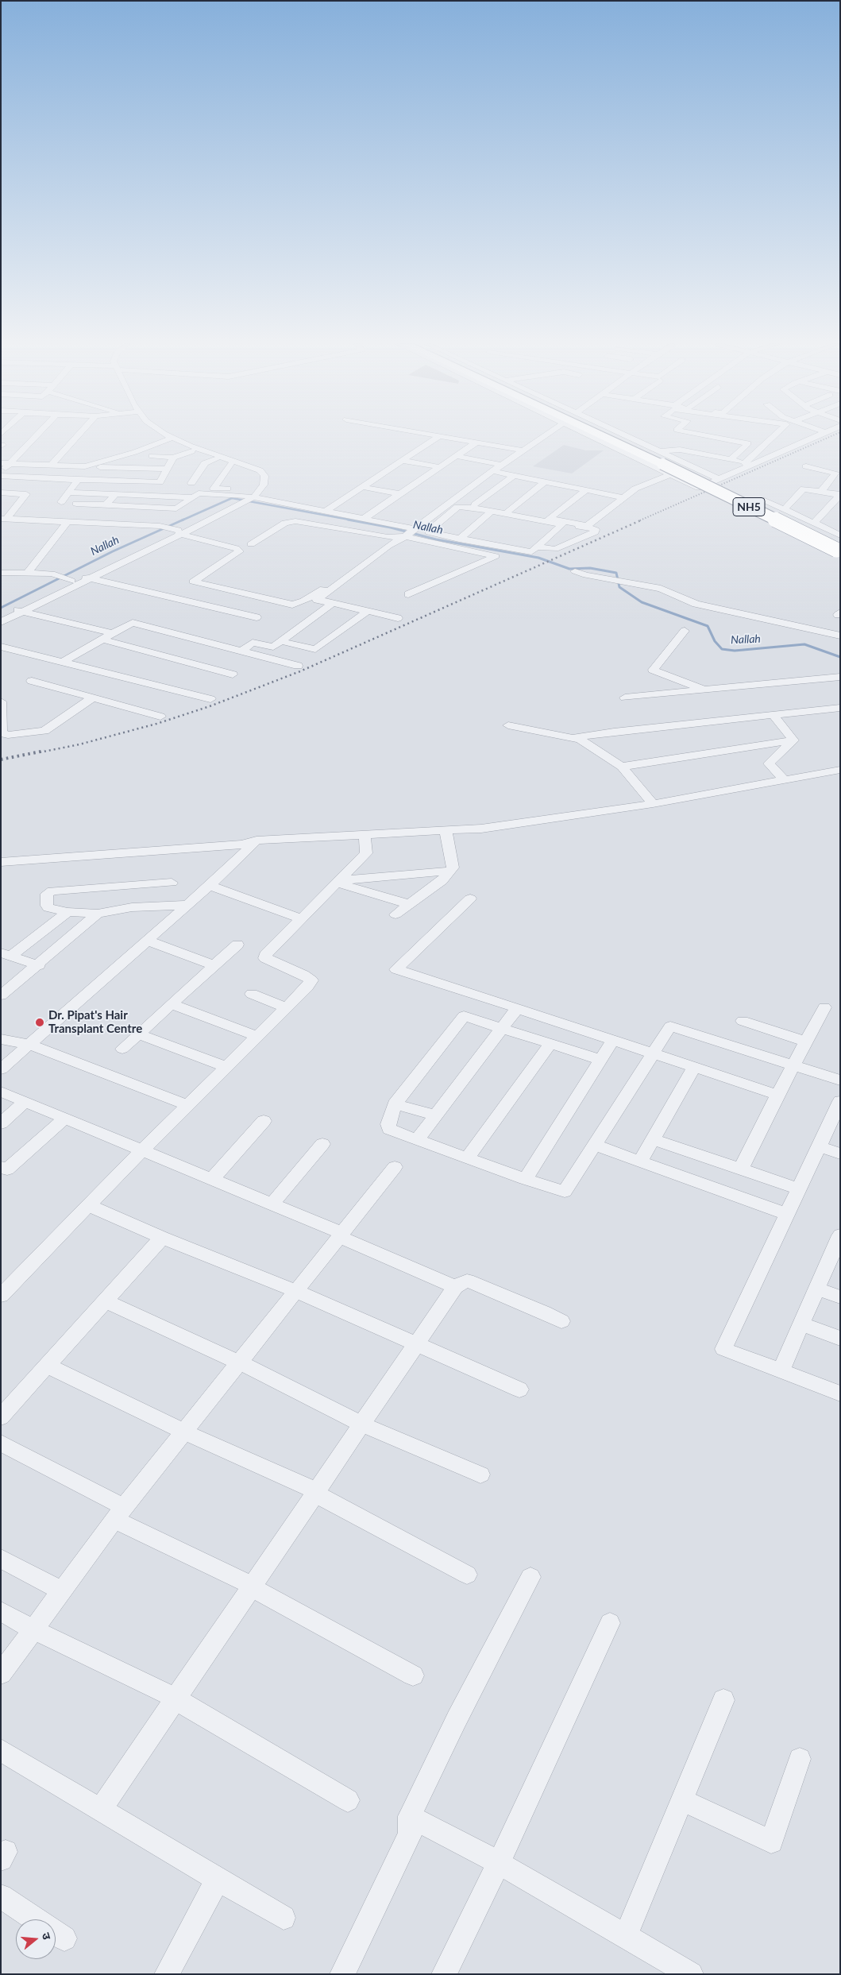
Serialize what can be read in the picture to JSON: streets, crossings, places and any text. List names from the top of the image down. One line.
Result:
{"streets":{"highway":["NH5"]},"water":["Nallah"],"places":["Dr. Pipat's Hair Transplant Centre"],"north":"right"}
